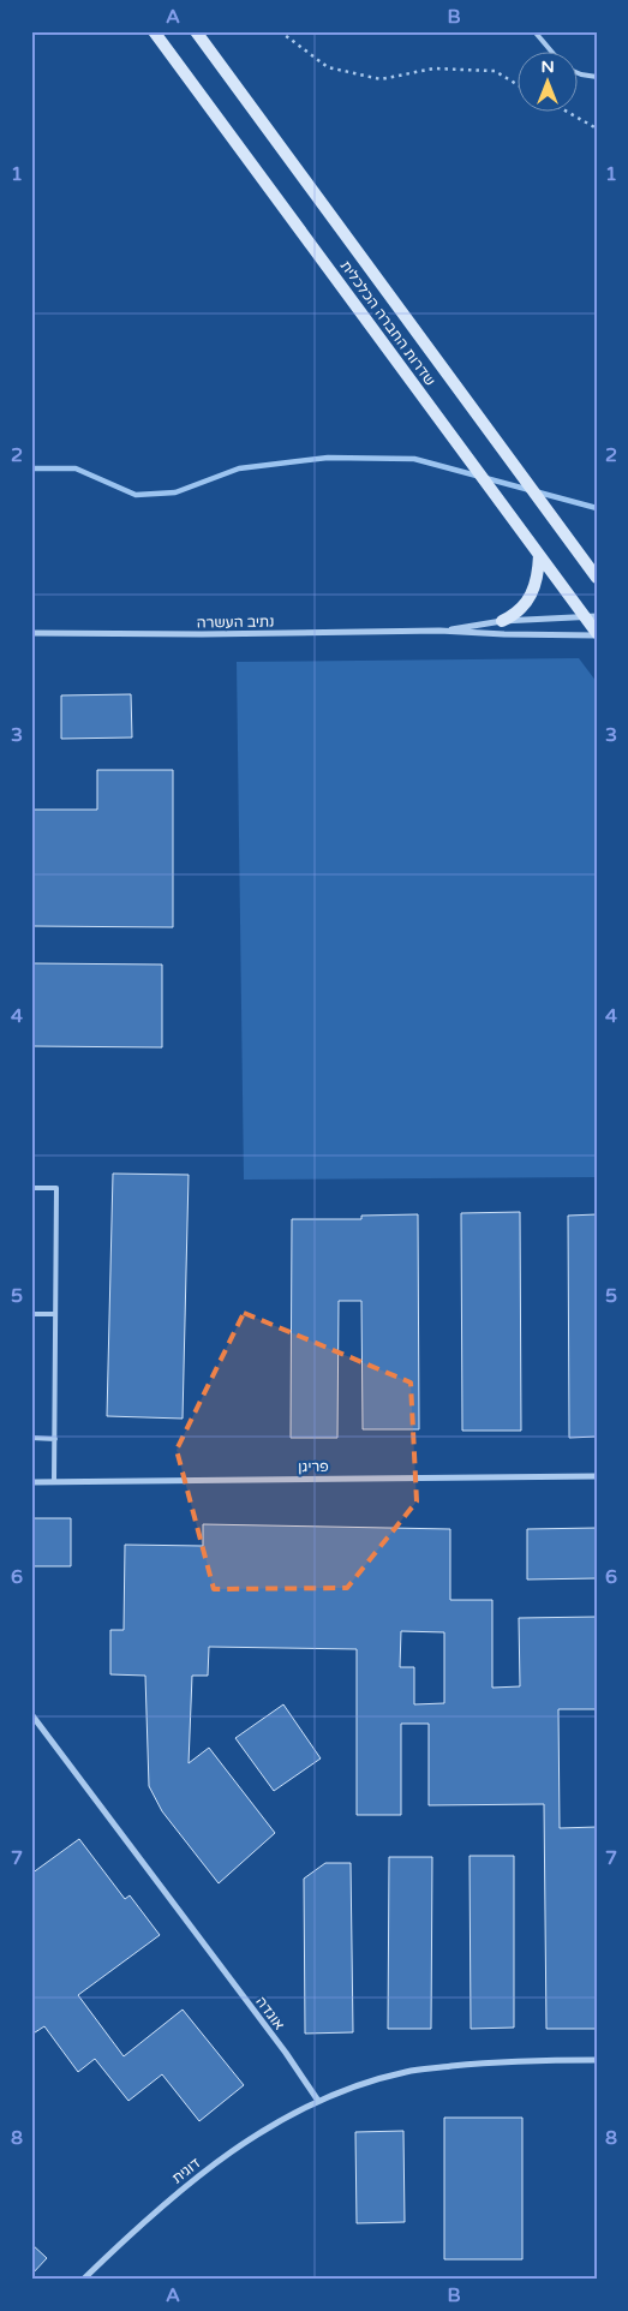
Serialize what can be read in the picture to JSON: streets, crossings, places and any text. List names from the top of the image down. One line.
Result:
{"streets":{"main road":["שדרות החברה הכלכלית"],"street":["נתיב העשרה","פריגן","אוגדה","דוגית"]},"crossings":[["שדרות החברה הכלכלית","נתיב העשרה"],["אוגדה","דוגית"]],"north":"top","grid":{"columns":["A","B"],"rows":["1","2","3","4","5","6","7","8"]}}
